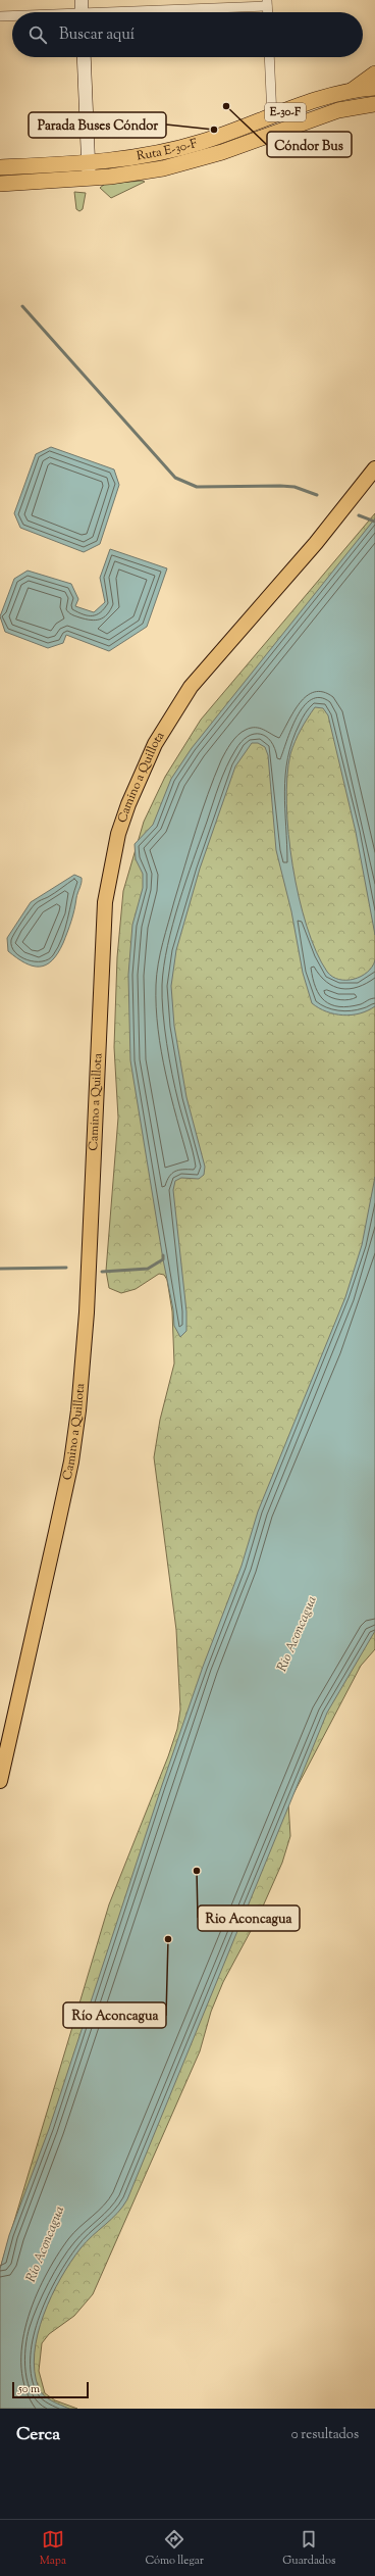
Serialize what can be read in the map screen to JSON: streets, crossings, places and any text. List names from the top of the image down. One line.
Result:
{"streets":{"highway":["E-30-F","Ruta E-30-F"],"main road":["Camino a Quillota"]},"water":["Río Aconcagua"],"places":["Cóndor Bus","Parada Buses Cóndor","Rio Aconcagua","Río Aconcagua"],"scale_bar":"50 m","page":{"search":"Buscar aquí","scale":"50 m","heading":["Cerca","0 resultados"],"nav":["Mapa","Cómo llegar","Guardados"]}}
